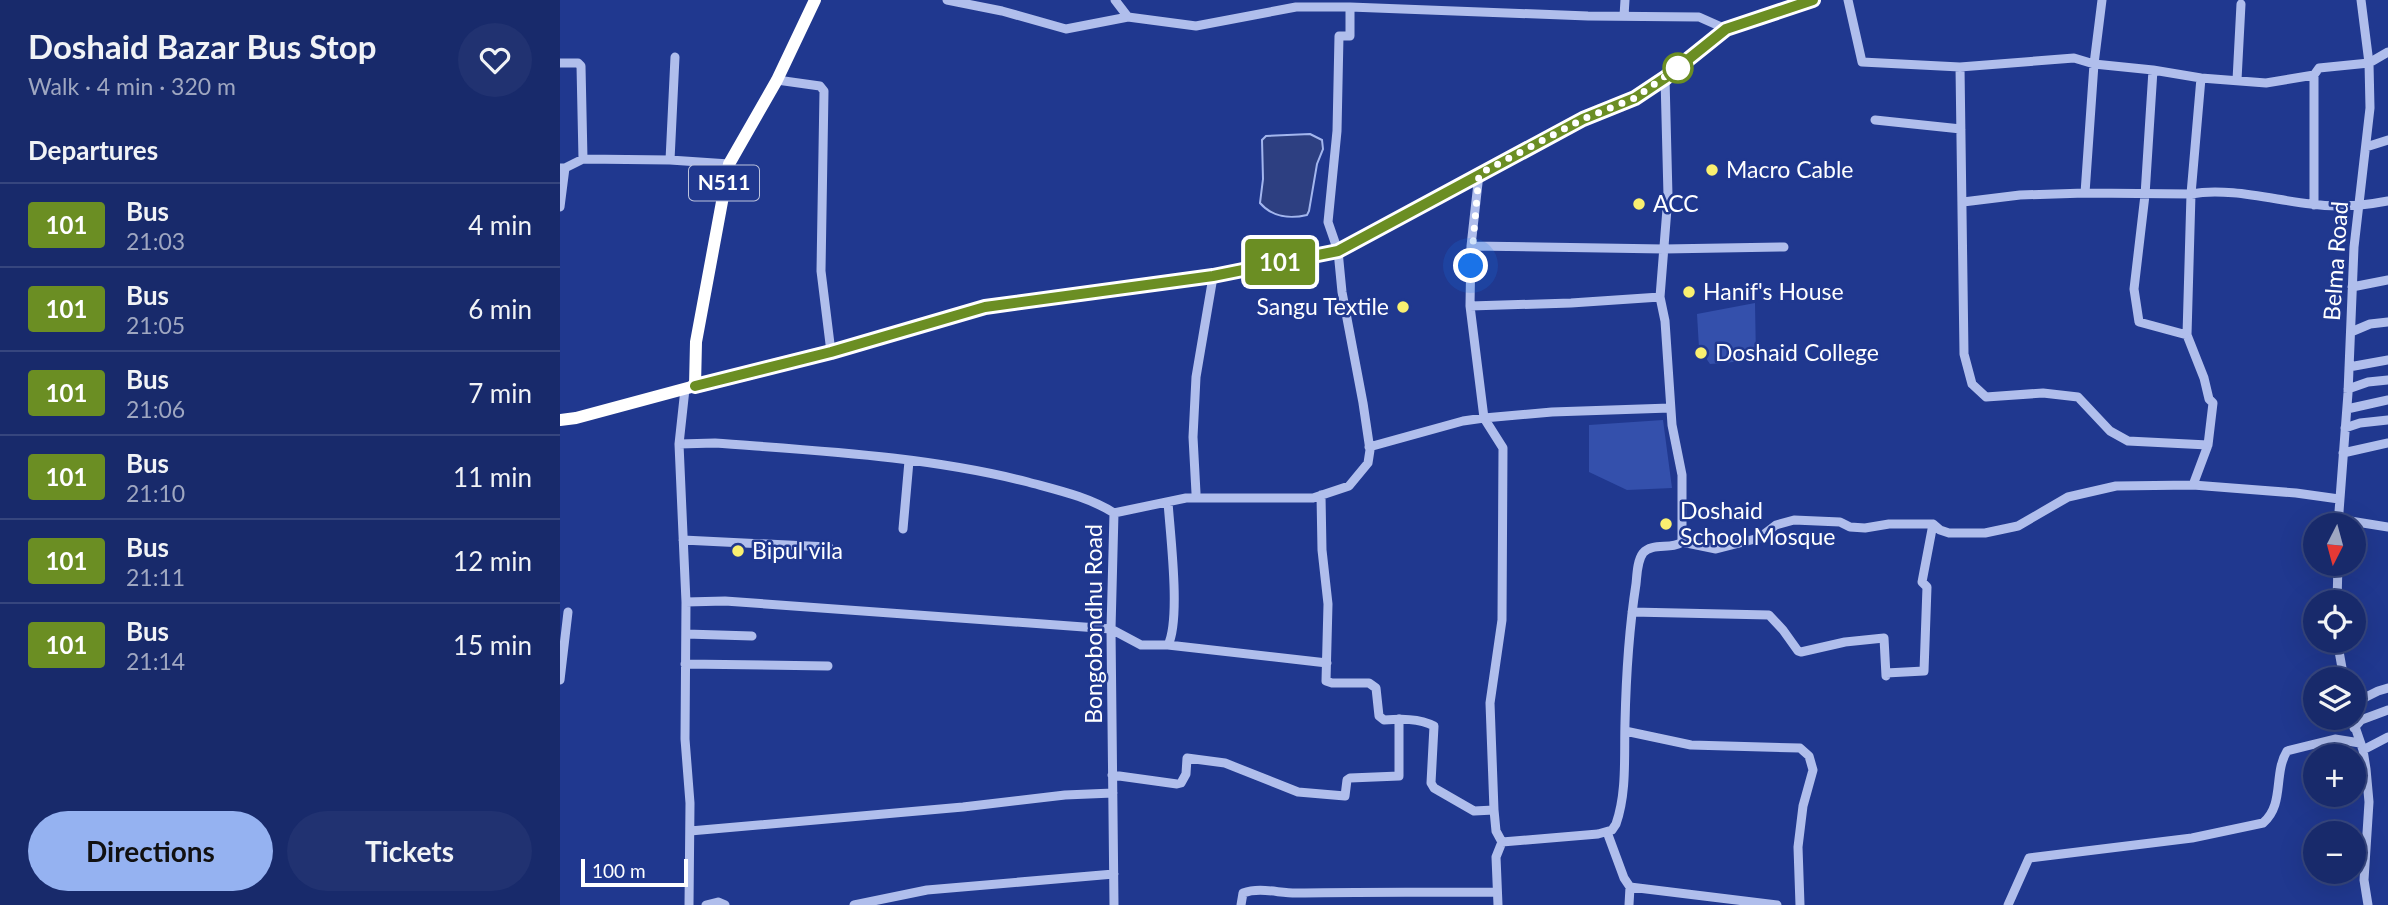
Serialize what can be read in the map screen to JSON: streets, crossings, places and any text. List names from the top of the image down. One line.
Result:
{"streets":{"highway":["N511"],"street":["Belma Road","Bongobondhu Road"]},"places":["Macro Cable","ACC","Hanif's House","Sangu Textile","Doshaid College","Doshaid School Mosque","Bipul vila"],"lines":["bus line 101"],"scale_bar":"100 m","north":"bottom","page":{"heading":[["Doshaid Bazar Bus Stop","Walk · 4 min · 320 m"],"Departures"],"on_map":"101","list":[{"mark":"101","name":"Bus","note":"21:03","value":"4 min"},{"mark":"101","name":"Bus","note":"21:05","value":"6 min"},{"mark":"101","name":"Bus","note":"21:06","value":"7 min"},{"mark":"101","name":"Bus","note":"21:10","value":"11 min"},{"mark":"101","name":"Bus","note":"21:11","value":"12 min"},{"mark":"101","name":"Bus","note":"21:14","value":"15 min"}],"map_buttons":["+","−"],"buttons":["Directions","Tickets"],"scale":"100 m"}}
